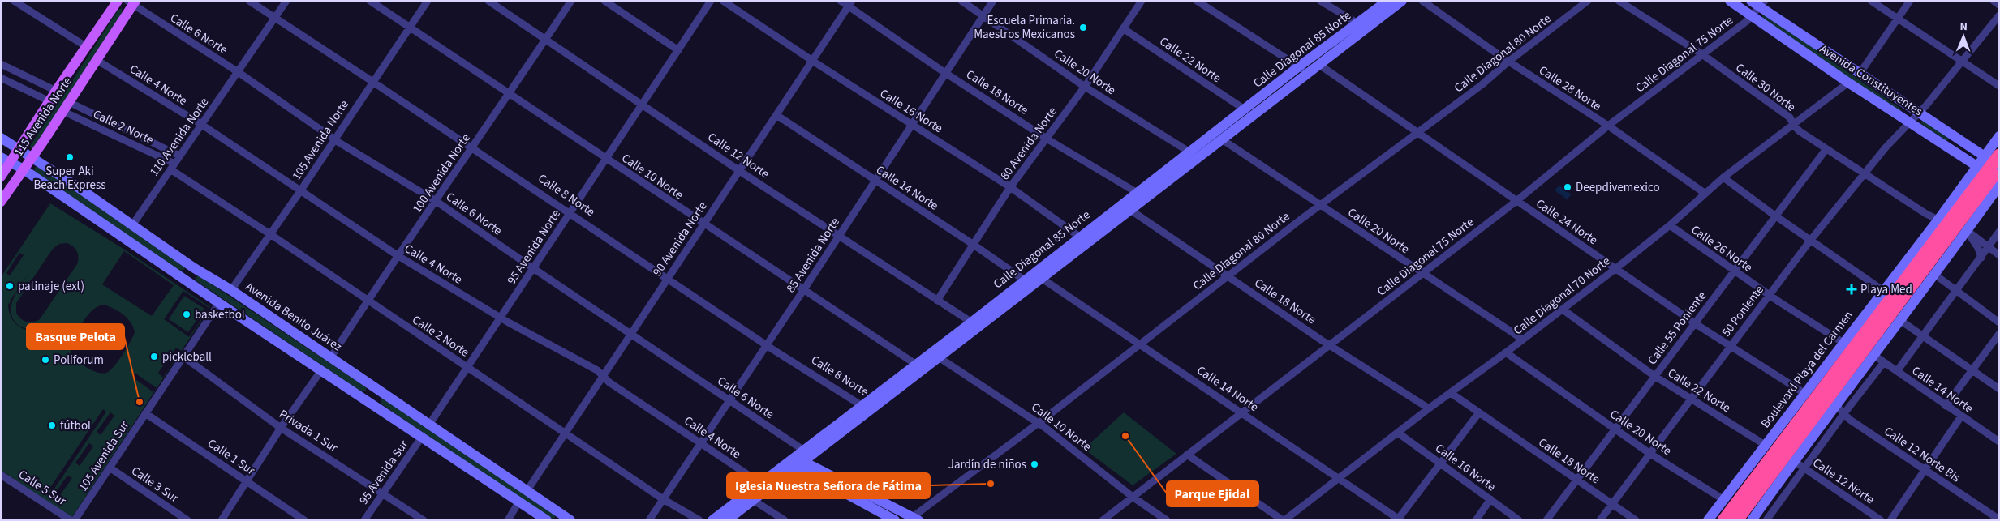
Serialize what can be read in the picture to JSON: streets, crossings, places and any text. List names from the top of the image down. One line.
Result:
{"streets":{"main road":["Calle Diagonal 85 Norte","Avenida Constituyentes","115 Avenida Norte","Avenida Benito Juárez","Boulevard Playa del Carmen"],"street":["Calle 6 Norte","Calle Diagonal 80 Norte","Calle Diagonal 75 Norte","Calle 22 Norte","Calle 20 Norte","Calle 4 Norte","Calle 30 Norte","Calle 28 Norte","Calle 18 Norte","Calle 16 Norte","Calle 2 Norte","110 Avenida Norte","105 Avenida Norte","80 Avenida Norte","Calle 12 Norte","100 Avenida Norte","Calle 10 Norte","Calle 14 Norte","Calle 8 Norte","Calle 24 Norte","90 Avenida Norte","95 Avenida Norte","Calle 26 Norte","85 Avenida Norte","Calle Diagonal 70 Norte","50 Poniente","Calle 55 Poniente","Privada 1 Sur","Calle 12 Norte Bis","105 Avenida Sur","Calle 1 Sur","95 Avenida Sur","Calle 3 Sur","Calle 5 Sur"]},"crossings":[["Calle 6 Norte","Calle Diagonal 85 Norte"],["Calle 6 Norte","115 Avenida Norte"],["Calle 6 Norte","110 Avenida Norte"],["Calle 6 Norte","105 Avenida Norte"],["Calle 6 Norte","100 Avenida Norte"],["Calle 6 Norte","90 Avenida Norte"],["Calle 6 Norte","95 Avenida Norte"],["Calle 6 Norte","85 Avenida Norte"],["Calle Diagonal 85 Norte","Calle 22 Norte"],["Calle Diagonal 85 Norte","Calle 20 Norte"],["Calle Diagonal 85 Norte","Calle 4 Norte"],["Calle Diagonal 85 Norte","Calle 18 Norte"],["Calle Diagonal 85 Norte","Calle 16 Norte"],["Calle Diagonal 85 Norte","Calle 12 Norte"],["Calle Diagonal 85 Norte","Calle 10 Norte"],["Calle Diagonal 85 Norte","Calle 14 Norte"],["Calle Diagonal 85 Norte","Calle 8 Norte"],["Calle Diagonal 85 Norte","Calle 24 Norte"],["Calle Diagonal 80 Norte","Calle 20 Norte"],["Calle Diagonal 80 Norte","Calle 28 Norte"],["Calle Diagonal 80 Norte","Calle 18 Norte"],["Calle Diagonal 80 Norte","Calle 10 Norte"],["Calle Diagonal 80 Norte","Calle 14 Norte"],["Calle Diagonal 80 Norte","Calle 24 Norte"],["Calle Diagonal 75 Norte","Calle 20 Norte"],["Calle Diagonal 75 Norte","Avenida Constituyentes"],["Calle Diagonal 75 Norte","Calle 30 Norte"],["Calle Diagonal 75 Norte","Calle 28 Norte"],["Calle Diagonal 75 Norte","Calle 18 Norte"],["Calle Diagonal 75 Norte","Calle 10 Norte"],["Calle Diagonal 75 Norte","Calle 14 Norte"],["Calle Diagonal 75 Norte","Calle 24 Norte"],["Calle 22 Norte","80 Avenida Norte"],["Calle 22 Norte","Calle Diagonal 70 Norte"],["Calle 22 Norte","50 Poniente"],["Calle 22 Norte","Calle 55 Poniente"],["Calle 22 Norte","Boulevard Playa del Carmen"],["Calle 20 Norte","80 Avenida Norte"],["Calle 20 Norte","85 Avenida Norte"],["Calle 20 Norte","Calle Diagonal 70 Norte"],["Calle 20 Norte","50 Poniente"],["Calle 20 Norte","Calle 55 Poniente"],["Calle 20 Norte","Boulevard Playa del Carmen"],["Avenida Constituyentes","Calle Diagonal 70 Norte"],["Avenida Constituyentes","50 Poniente"],["Avenida Constituyentes","Boulevard Playa del Carmen"],["Calle 4 Norte","115 Avenida Norte"],["Calle 4 Norte","110 Avenida Norte"],["Calle 4 Norte","105 Avenida Norte"],["Calle 4 Norte","100 Avenida Norte"],["Calle 4 Norte","90 Avenida Norte"],["Calle 4 Norte","95 Avenida Norte"],["Calle 4 Norte","85 Avenida Norte"],["Calle 30 Norte","Calle Diagonal 70 Norte"],["Calle 30 Norte","50 Poniente"],["Calle 30 Norte","Calle 55 Poniente"],["Calle 30 Norte","Boulevard Playa del Carmen"],["Calle 28 Norte","Calle Diagonal 70 Norte"],["Calle 18 Norte","80 Avenida Norte"],["Calle 18 Norte","90 Avenida Norte"],["Calle 18 Norte","85 Avenida Norte"],["Calle 18 Norte","Calle Diagonal 70 Norte"],["Calle 18 Norte","50 Poniente"],["Calle 18 Norte","Calle 55 Poniente"],["Calle 16 Norte","80 Avenida Norte"],["Calle 16 Norte","90 Avenida Norte"],["Calle 16 Norte","85 Avenida Norte"],["Calle 16 Norte","Calle Diagonal 70 Norte"],["115 Avenida Norte","Calle 2 Norte"],["115 Avenida Norte","Avenida Benito Juárez"],["Calle 2 Norte","110 Avenida Norte"],["Calle 2 Norte","105 Avenida Norte"],["Calle 2 Norte","100 Avenida Norte"],["Calle 2 Norte","90 Avenida Norte"],["Calle 2 Norte","95 Avenida Norte"],["Calle 2 Norte","85 Avenida Norte"],["110 Avenida Norte","Calle 8 Norte"],["110 Avenida Norte","Avenida Benito Juárez"],["105 Avenida Norte","Calle 10 Norte"],["105 Avenida Norte","Calle 8 Norte"],["105 Avenida Norte","Avenida Benito Juárez"],["80 Avenida Norte","Calle 12 Norte"],["80 Avenida Norte","Calle 14 Norte"],["Calle 12 Norte","100 Avenida Norte"],["Calle 12 Norte","90 Avenida Norte"],["Calle 12 Norte","95 Avenida Norte"],["Calle 12 Norte","85 Avenida Norte"],["100 Avenida Norte","Calle 10 Norte"],["100 Avenida Norte","Calle 8 Norte"],["100 Avenida Norte","Avenida Benito Juárez"],["Calle 10 Norte","90 Avenida Norte"],["Calle 10 Norte","95 Avenida Norte"],["Calle 10 Norte","85 Avenida Norte"],["Calle 14 Norte","90 Avenida Norte"],["Calle 14 Norte","85 Avenida Norte"],["Calle 14 Norte","Calle Diagonal 70 Norte"],["Calle 8 Norte","90 Avenida Norte"],["Calle 8 Norte","95 Avenida Norte"],["Calle 8 Norte","85 Avenida Norte"],["Calle 24 Norte","Calle Diagonal 70 Norte"],["Calle 24 Norte","50 Poniente"],["Calle 24 Norte","Calle 55 Poniente"],["Calle 24 Norte","Boulevard Playa del Carmen"],["90 Avenida Norte","Avenida Benito Juárez"],["95 Avenida Norte","Avenida Benito Juárez"],["Calle 26 Norte","Calle Diagonal 70 Norte"],["Calle 26 Norte","50 Poniente"],["Calle 26 Norte","Calle 55 Poniente"],["Calle 26 Norte","Boulevard Playa del Carmen"],["Privada 1 Sur","105 Avenida Sur"],["Privada 1 Sur","95 Avenida Sur"],["105 Avenida Sur","Calle 1 Sur"],["105 Avenida Sur","Calle 3 Sur"]],"places":{"other":["Escuela Primaria. Maestros Mexicanos","Super Aki Beach Express","Deepdivemexico","patinaje (ext)","basketbol","pickleball","Poliforum","Basque Pelota","fútbol","Parque Ejidal","Jardín de niños","Iglesia Nuestra Señora de Fátima"],"health":["Playa Med"]},"north":"top"}
